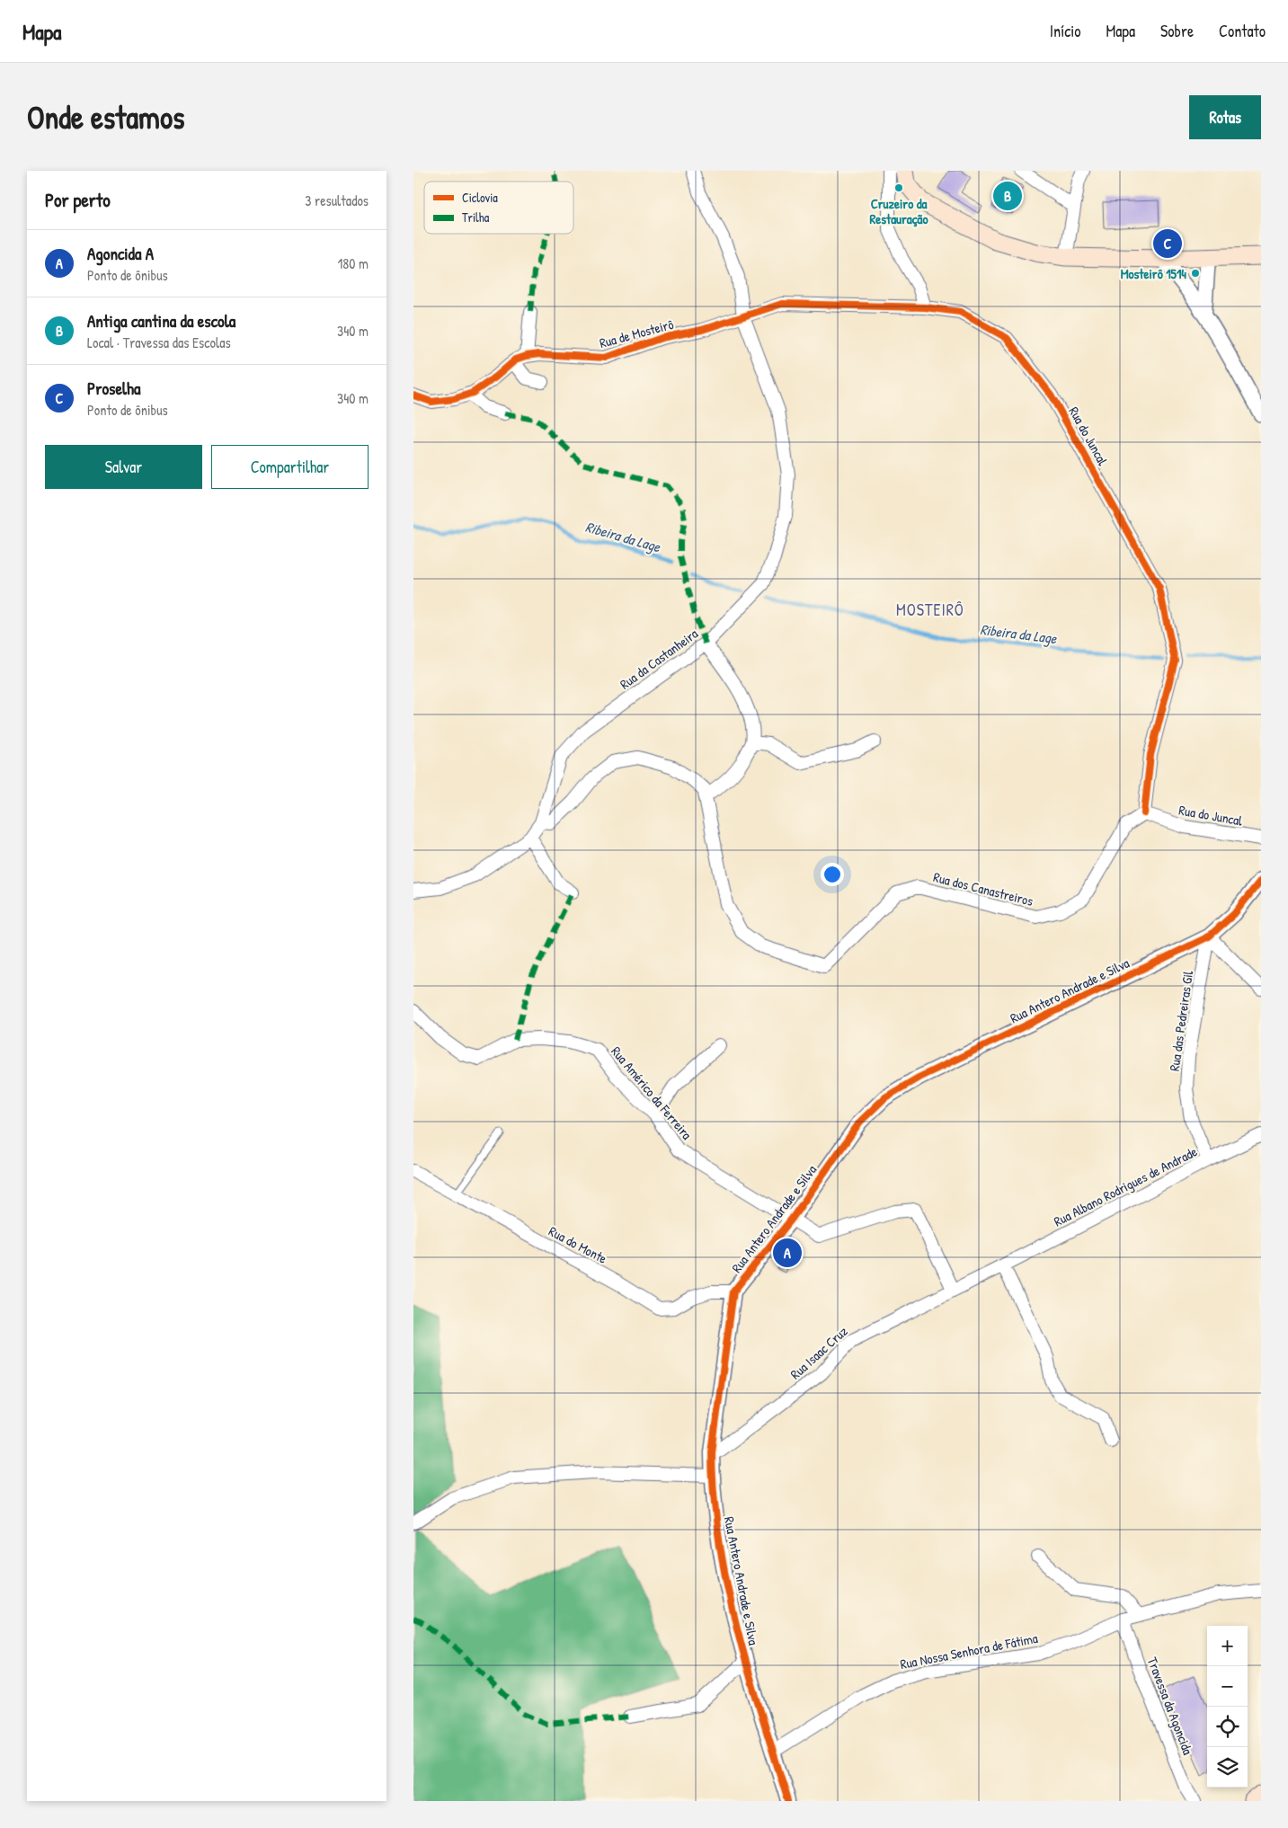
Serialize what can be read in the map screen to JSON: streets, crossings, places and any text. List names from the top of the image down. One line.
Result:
{"streets":{"street":["Rua de Mosteirô","Rua do Juncal","Rua da Castanheira","Rua dos Canastreiros","Rua Antero Andrade e Silva","Rua das Pedreiras Gil","Rua Américo da Ferreira","Rua Albano Rodrigues de Andrade","Rua do Monte","Rua Isaac Cruz","Rua Nossa Senhora de Fátima","Travessa da Agoncida"]},"crossings":[["Rua de Mosteirô","Rua do Juncal"],["Rua de Mosteirô","Rua da Castanheira"],["Rua do Juncal","Rua da Castanheira"],["Rua do Juncal","Rua dos Canastreiros"],["Rua Antero Andrade e Silva","Rua das Pedreiras Gil"],["Rua Antero Andrade e Silva","Rua Américo da Ferreira"],["Rua Antero Andrade e Silva","Rua do Monte"],["Rua Antero Andrade e Silva","Rua Isaac Cruz"],["Rua Antero Andrade e Silva","Rua Nossa Senhora de Fátima"],["Rua das Pedreiras Gil","Rua Albano Rodrigues de Andrade"],["Rua Américo da Ferreira","Rua Isaac Cruz"],["Rua Albano Rodrigues de Andrade","Rua Isaac Cruz"],["Rua Nossa Senhora de Fátima","Travessa da Agoncida"]],"districts":["MOSTEIRÔ"],"water":["Ribeira da Lage"],"places":["Cruzeiro da Restauração","Mosteirô 1514"],"legend":["Ciclovia","Trilha"],"page":{"header":"Mapa","nav":["Início","Mapa","Sobre","Contato"],"buttons":["Rotas",["Salvar","Compartilhar"]],"title":"Onde estamos","heading":["Por perto","3 resultados"],"pins":["B","C","A"],"list":[{"mark":"A","name":"Agoncida A","note":"Ponto de ônibus","value":"180 m"},{"mark":"B","name":"Antiga cantina da escola","note":"Local · Travessa das Escolas","value":"340 m"},{"mark":"C","name":"Proselha","note":"Ponto de ônibus","value":"340 m"}],"map_buttons":["+","−"]}}
